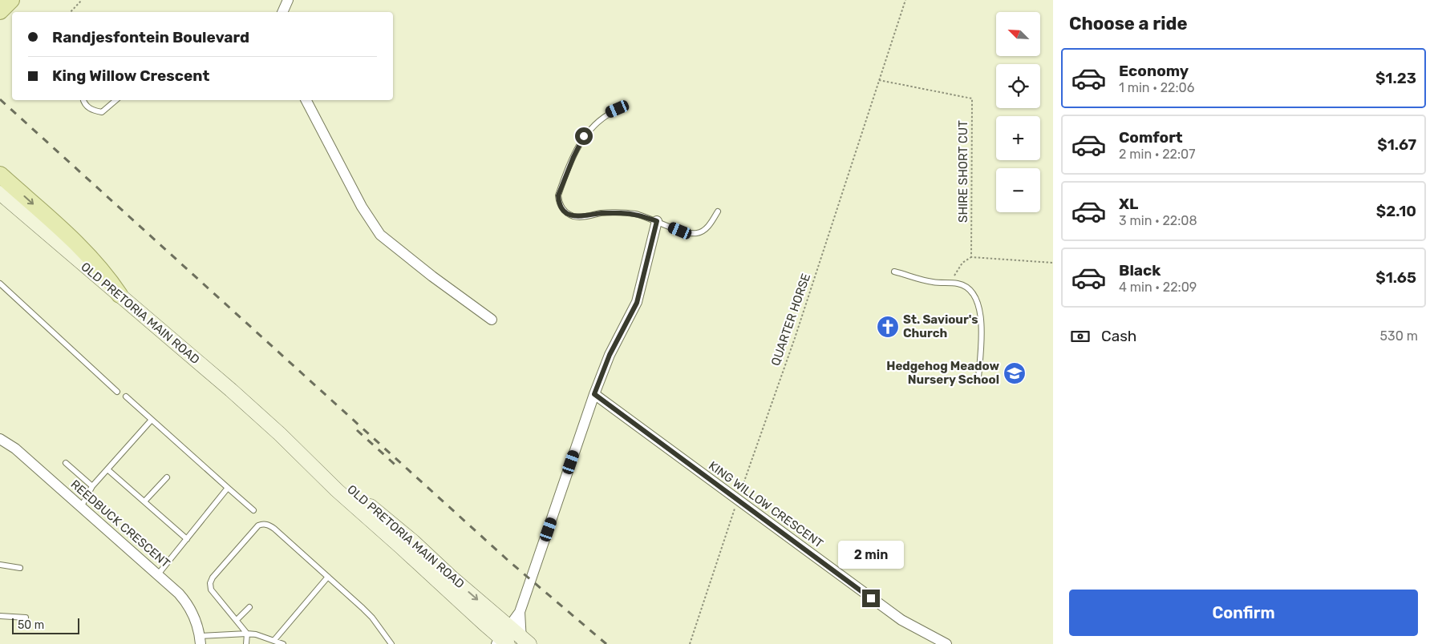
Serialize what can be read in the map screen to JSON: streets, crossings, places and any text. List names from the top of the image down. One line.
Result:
{"streets":{"main road":["OLD PRETORIA MAIN ROAD"],"street":["KING WILLOW CRESCENT","REEDBUCK CRESCENT"],"path":["SHIRE SHORT CUT","QUARTER HORSE"]},"crossings":[["SHIRE SHORT CUT","QUARTER HORSE"],["QUARTER HORSE","KING WILLOW CRESCENT"]],"places":{"church":["St. Saviour's Church"],"school or university":["Hedgehog Meadow Nursery School"]},"scale_bar":"50 m","north":"top left","page":{"heading":"Choose a ride","map_buttons":["+","−"],"banner":["Randjesfontein Boulevard","King Willow Crescent"],"list":[{"name":"Economy","note":"1 min · 22:06","value":"$1.23"},{"name":"Comfort","note":"2 min · 22:07","value":"$1.67"},{"name":"XL","note":"3 min · 22:08","value":"$2.10"},{"name":"Black","note":"4 min · 22:09","value":"$1.65"}],"pay":["Cash","530 m"],"bubble":"2 min","buttons":"Confirm","scale":"50 m"}}
